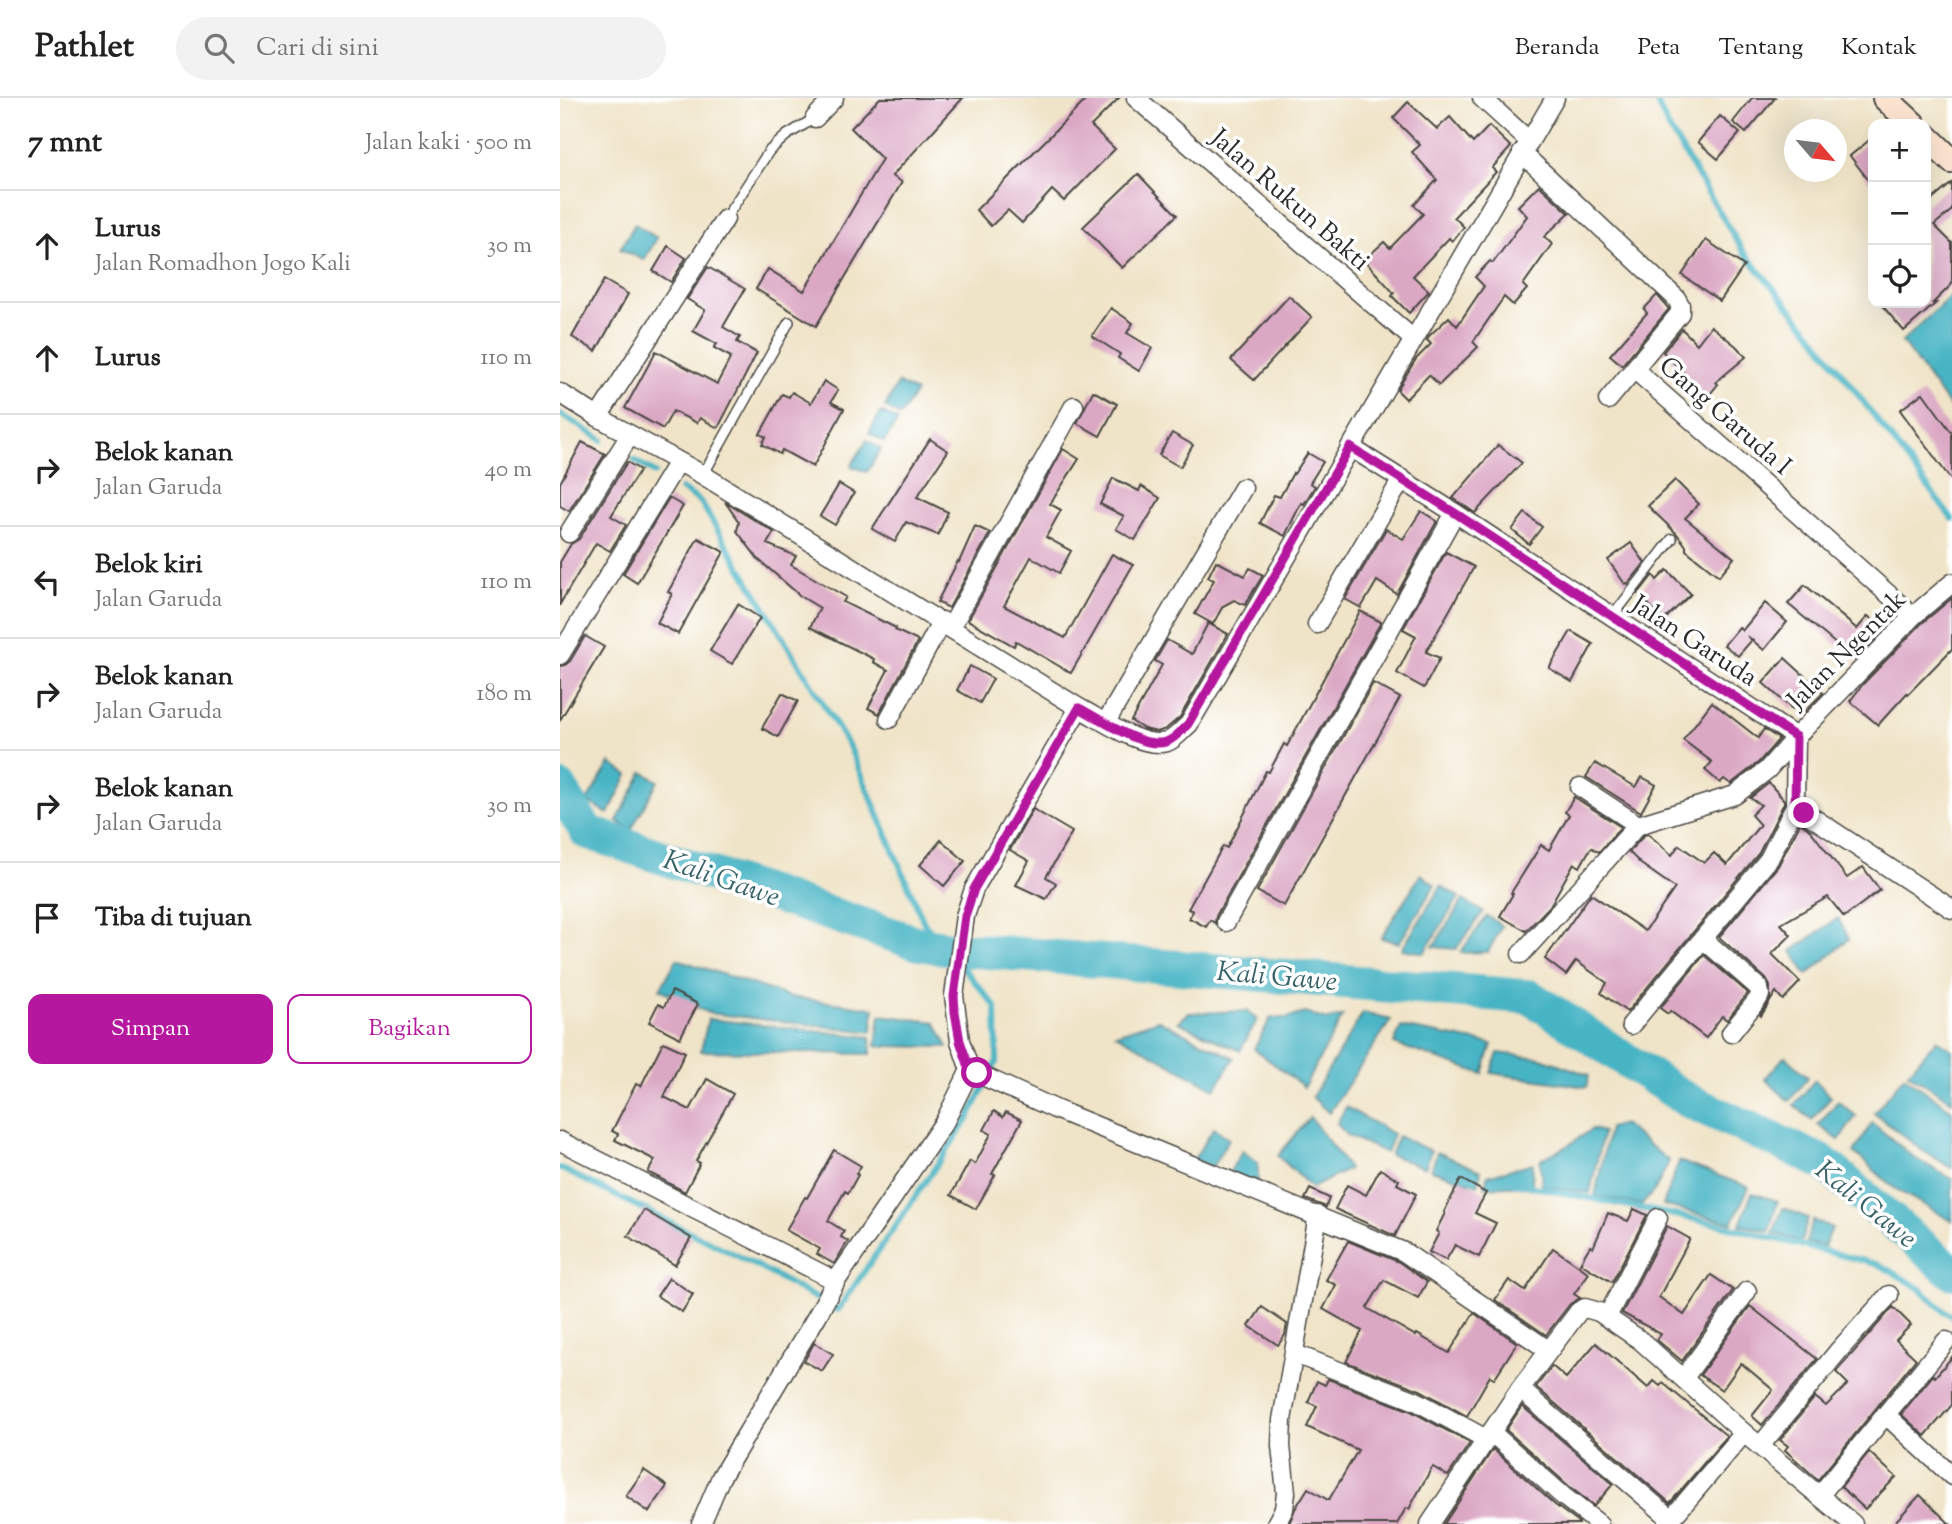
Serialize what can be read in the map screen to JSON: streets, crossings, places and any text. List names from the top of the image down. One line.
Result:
{"streets":{"street":["Jalan Rukun Bakti","Gang Garuda I","Jalan Garuda","Jalan Ngentak"]},"crossings":[["Gang Garuda I","Jalan Ngentak"],["Jalan Garuda","Jalan Ngentak"]],"water":["Kali Gawe"],"north":"bottom right","page":{"header":"Pathlet","search":"Cari di sini","nav":["Beranda","Peta","Tentang","Kontak"],"heading":["7 mnt","Jalan kaki · 500 m"],"map_buttons":["+","−"],"list":[["Lurus","Jalan Romadhon Jogo Kali","30 m"],["Lurus","110 m"],["Belok kanan","Jalan Garuda","40 m"],["Belok kiri","Jalan Garuda","110 m"],["Belok kanan","Jalan Garuda","180 m"],["Belok kanan","Jalan Garuda","30 m"],"Tiba di tujuan"],"buttons":["Simpan","Bagikan"]}}
